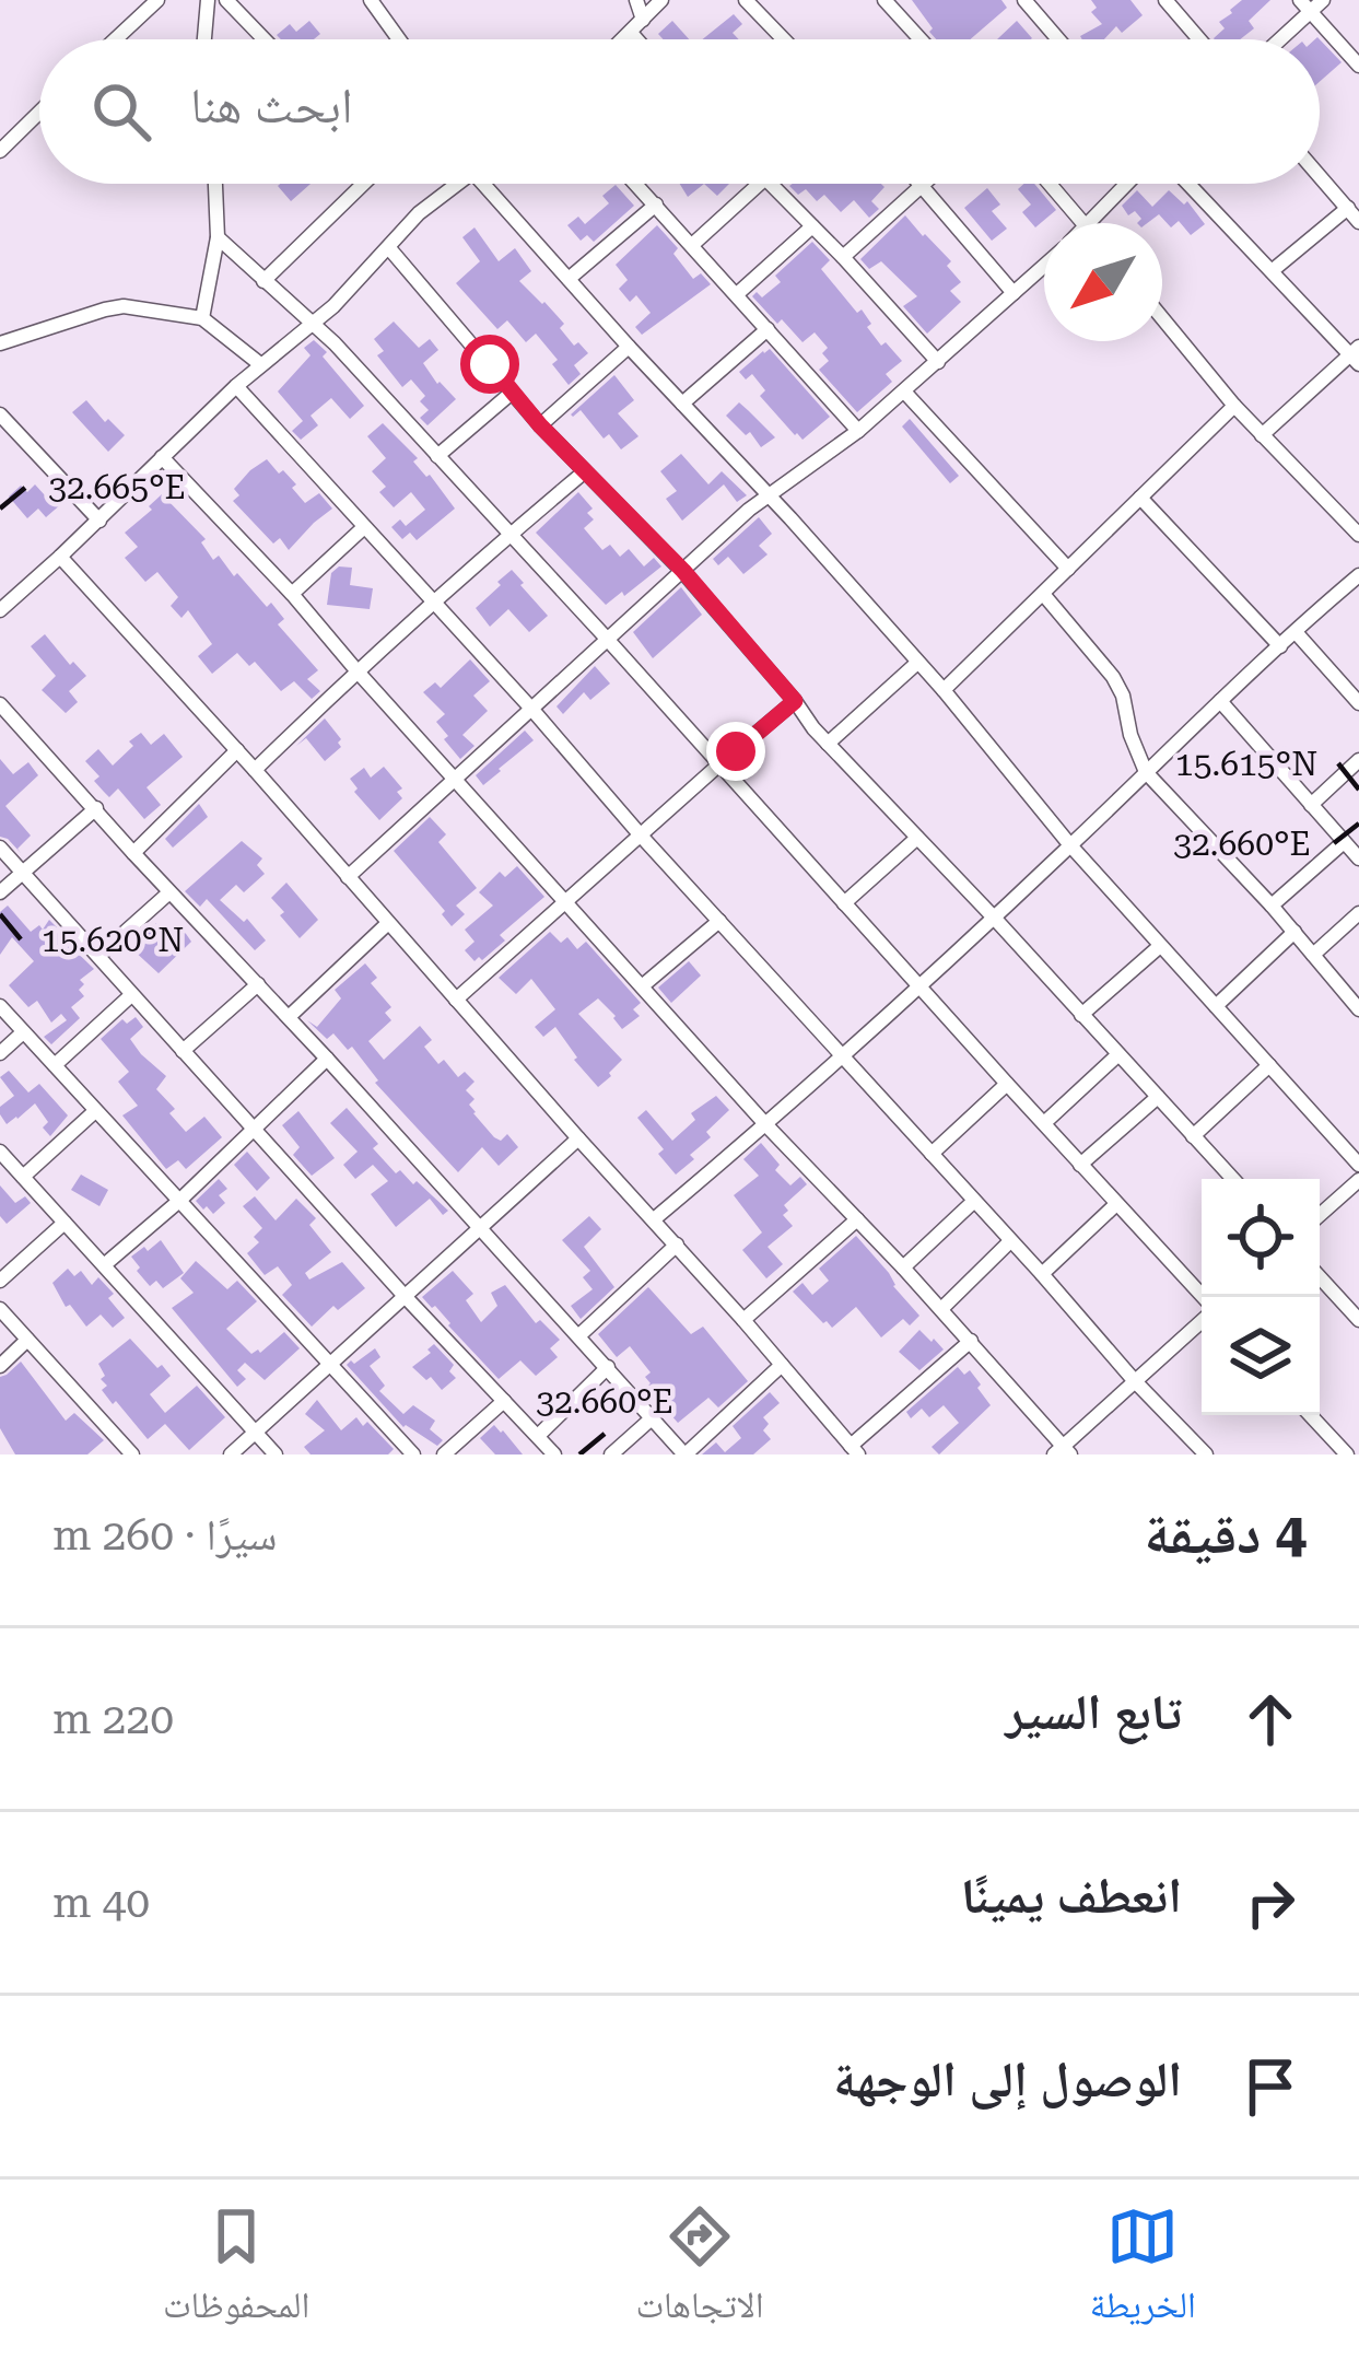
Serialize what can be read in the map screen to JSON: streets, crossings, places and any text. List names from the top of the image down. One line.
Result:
{"north":"bottom left","page":{"search":"ابحث هنا","heading":["4 دقيقة","سيرًا · 260 m"],"list":[["تابع السير","220 m"],["انعطف يمينًا","40 m"],"الوصول إلى الوجهة"],"nav":["الخريطة","الاتجاهات","المحفوظات"]},"coordinates":["32.665°E","15.615°N","32.660°E","15.620°N"]}
